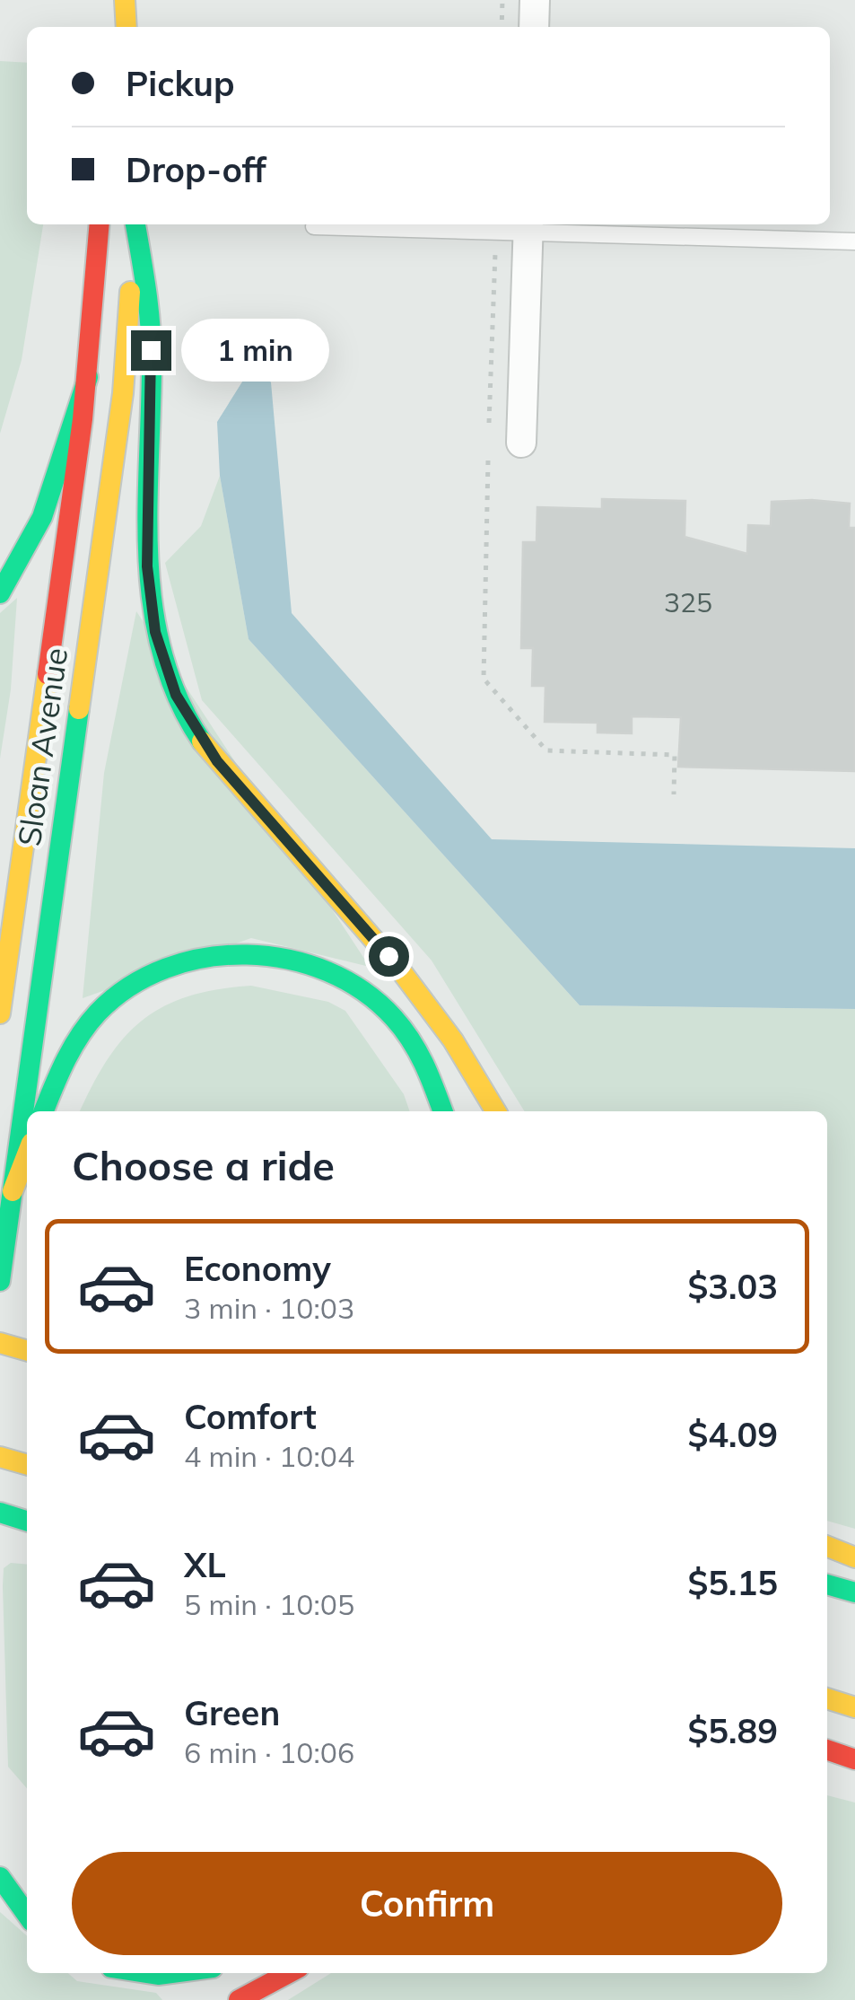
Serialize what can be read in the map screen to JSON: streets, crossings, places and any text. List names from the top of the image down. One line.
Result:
{"streets":{"main road":["Sloan Avenue"]},"house_numbers":["325"],"page":{"banner":["Pickup","Drop-off"],"bubble":"1 min","heading":"Choose a ride","list":[{"name":"Economy","note":"3 min · 10:03","value":"$3.03"},{"name":"Comfort","note":"4 min · 10:04","value":"$4.09"},{"name":"XL","note":"5 min · 10:05","value":"$5.15"},{"name":"Green","note":"6 min · 10:06","value":"$5.89"}],"buttons":"Confirm"}}
